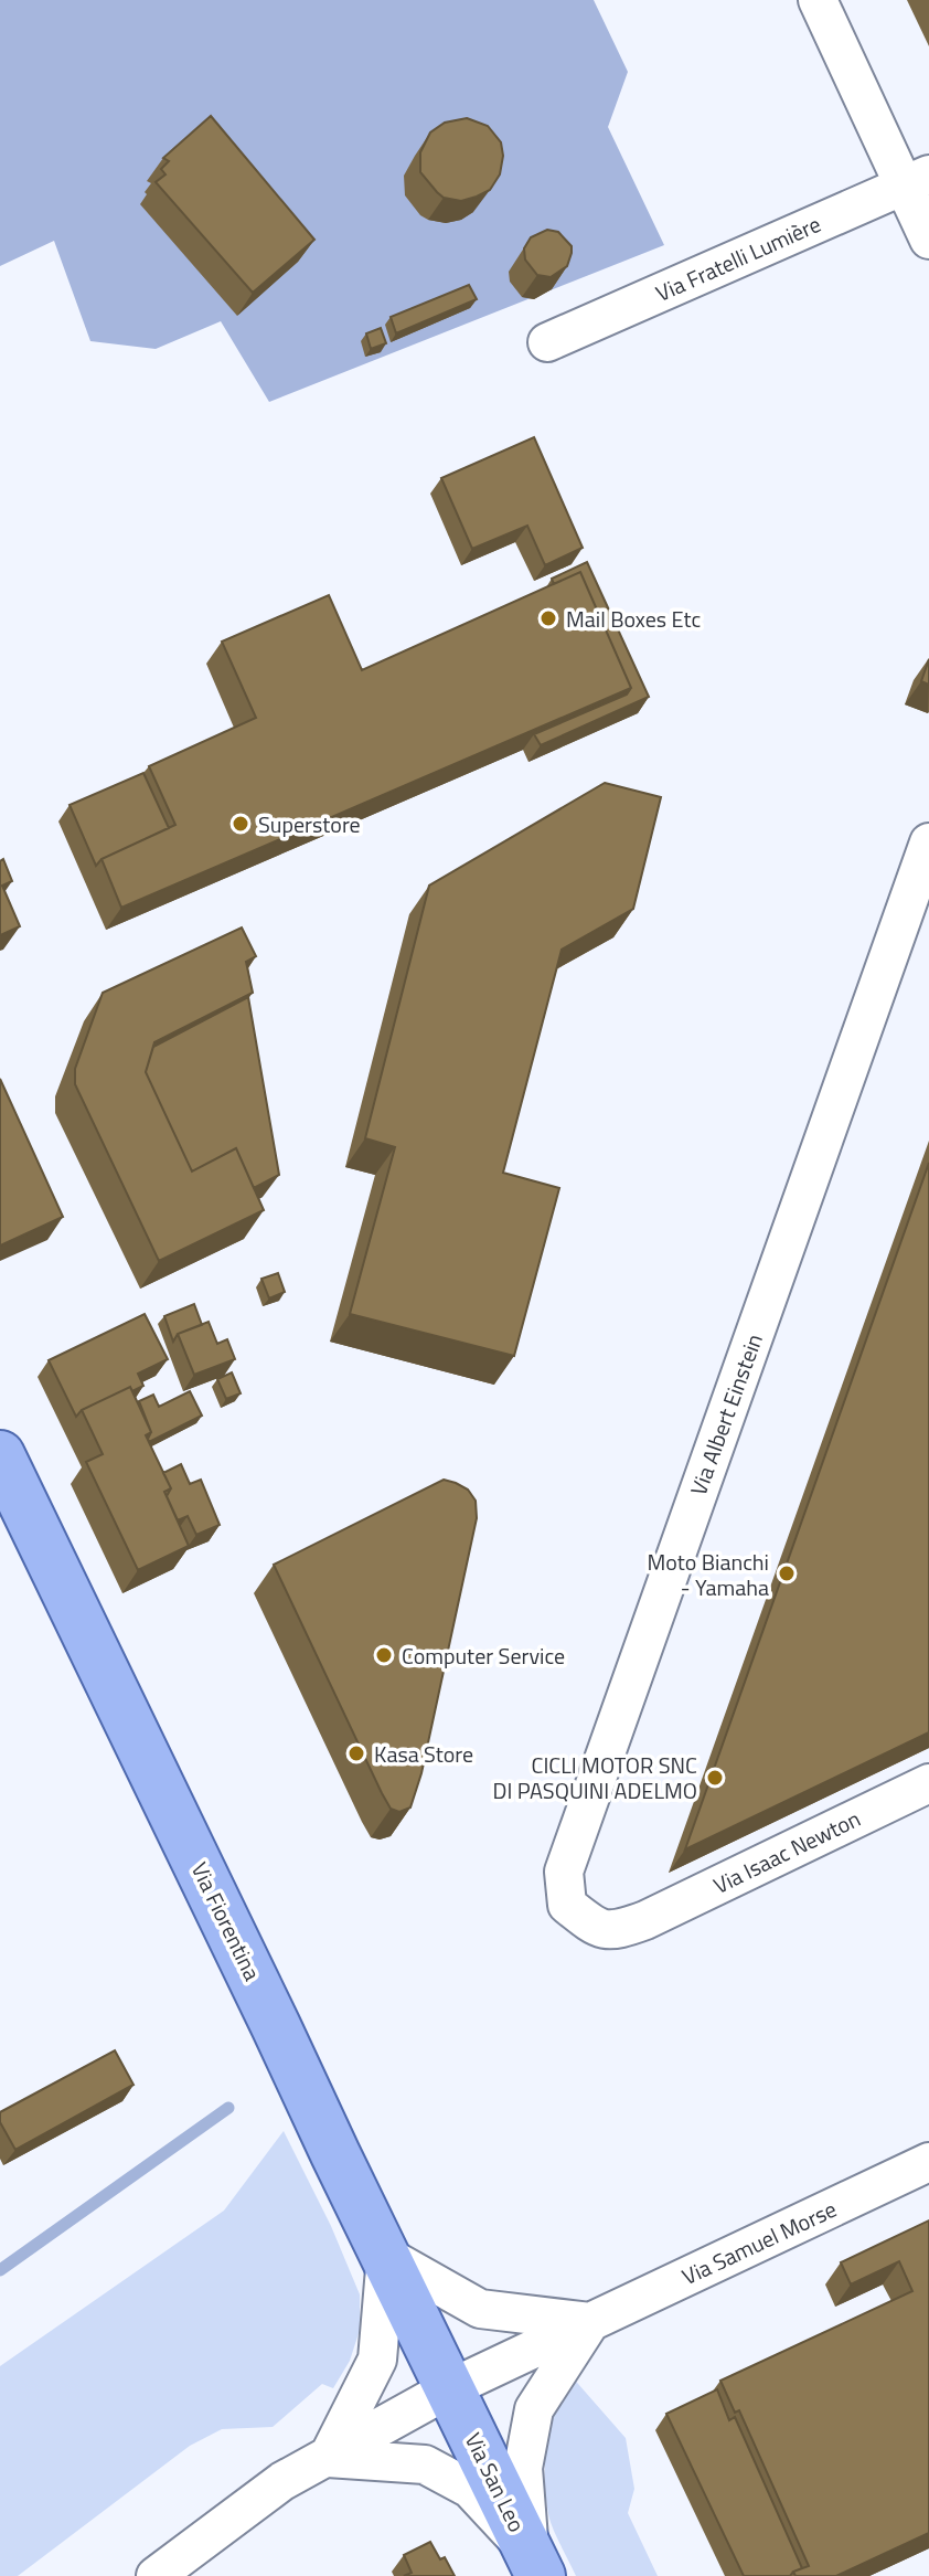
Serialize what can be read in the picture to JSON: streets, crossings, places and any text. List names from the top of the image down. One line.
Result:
{"streets":{"main road":["Via Fiorentina","Via San Leo"],"street":["Via Fratelli Lumière","Via Albert Einstein","Via Isaac Newton","Via Samuel Morse"]},"crossings":[["Via Albert Einstein","Via Isaac Newton"],["Via Fiorentina","Via Samuel Morse"],["Via Fiorentina","Via San Leo"],["Via Samuel Morse","Via San Leo"]],"places":["Mail Boxes Etc","Superstore","Moto Bianchi - Yamaha","Computer Service","Kasa Store","CICLI MOTOR SNC DI PASQUINI ADELMO"]}
